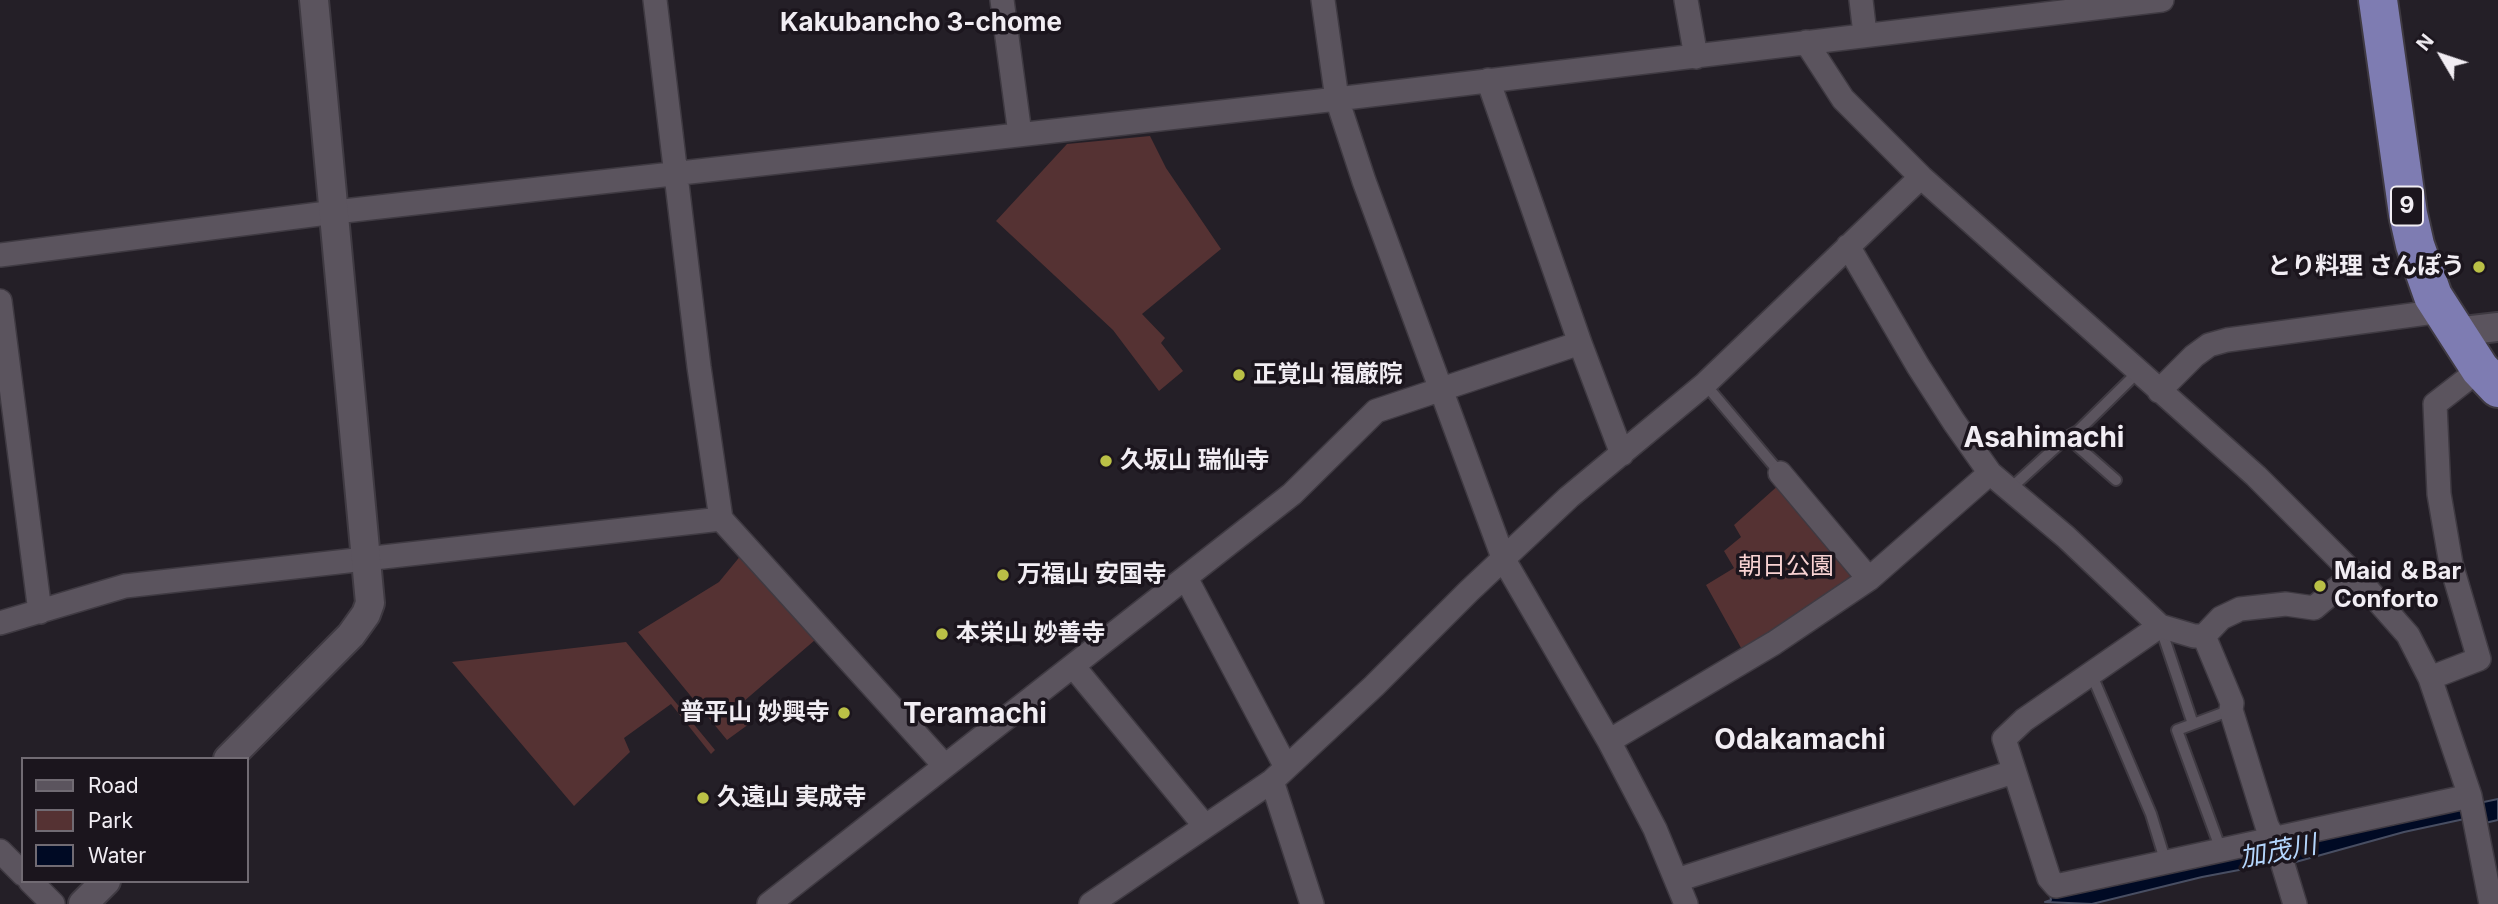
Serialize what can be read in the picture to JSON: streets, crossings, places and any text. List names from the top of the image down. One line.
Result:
{"streets":{"highway":["9"]},"districts":["Kakubancho 3-chome","Asahimachi","Teramachi","Odakamachi"],"water":["加茂川"],"parks":["朝日公園"],"places":["とり料理 さんぽう","正覚山 福厳院","久坂山 瑞仙寺","万福山 安国寺","Maid ＆Bar Conforto","本栄山 妙善寺","普平山 妙興寺","久遠山 実成寺"],"legend":["Road","Park","Water"],"north":"top left"}
